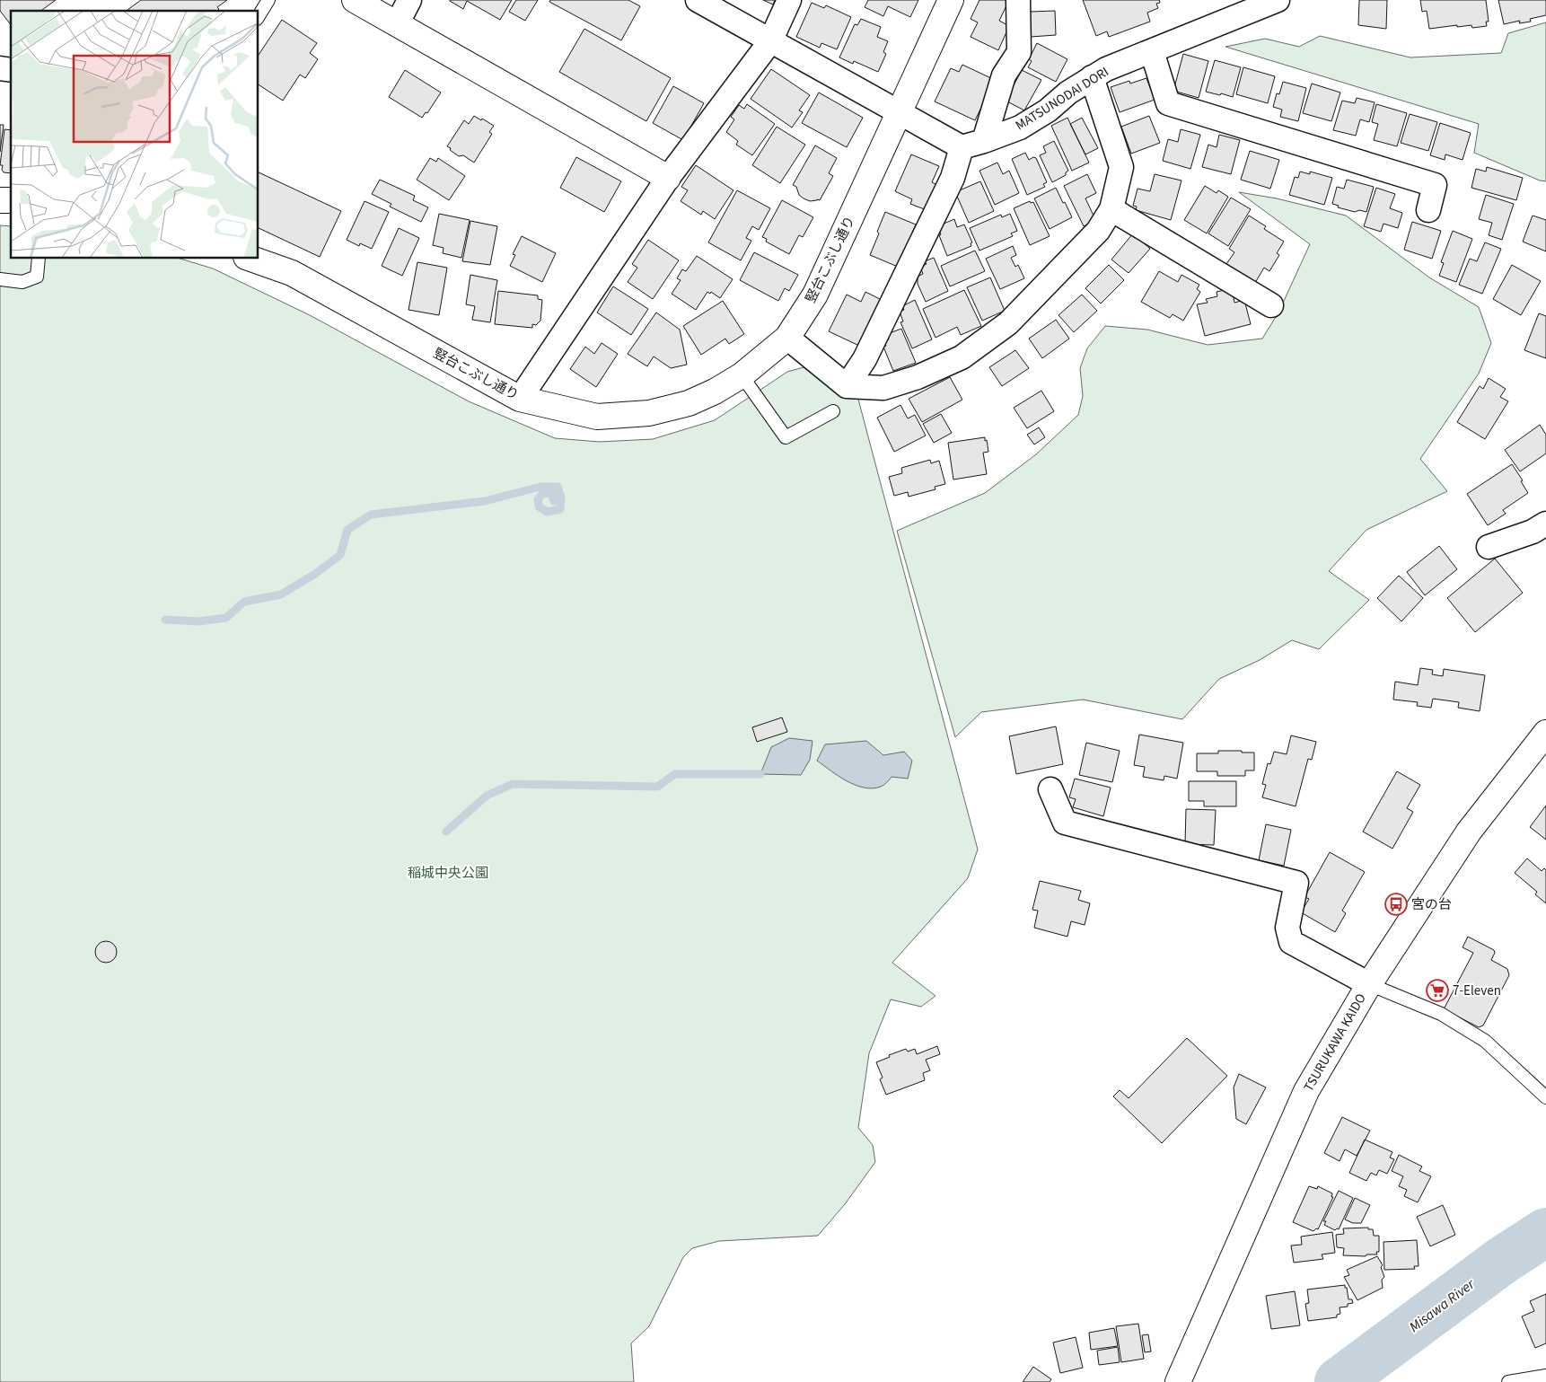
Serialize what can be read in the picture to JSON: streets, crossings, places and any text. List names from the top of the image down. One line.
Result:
{"streets":{"street":["MATSUNODAI DORI","竪台こぶし通り","TSURUKAWA KAIDO"]},"water":["Misawa River"],"parks":["稲城中央公園"],"places":{"bus stop":["宮の台"],"supermarket":["7-Eleven"]}}
